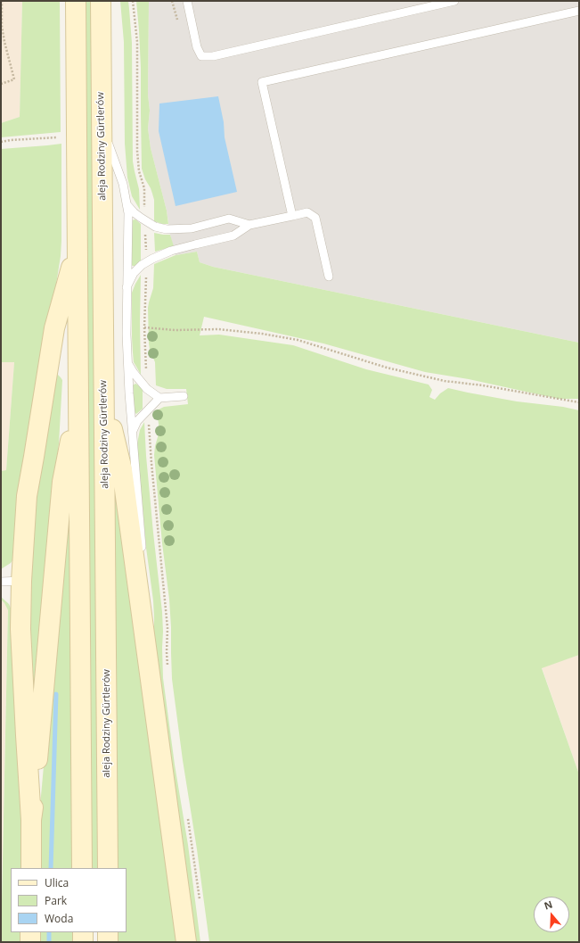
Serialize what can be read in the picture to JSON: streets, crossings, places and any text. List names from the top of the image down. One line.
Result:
{"streets":{"main road":["aleja Rodziny Gürtlerów"]},"legend":["Ulica","Park","Woda"],"north":"top"}
